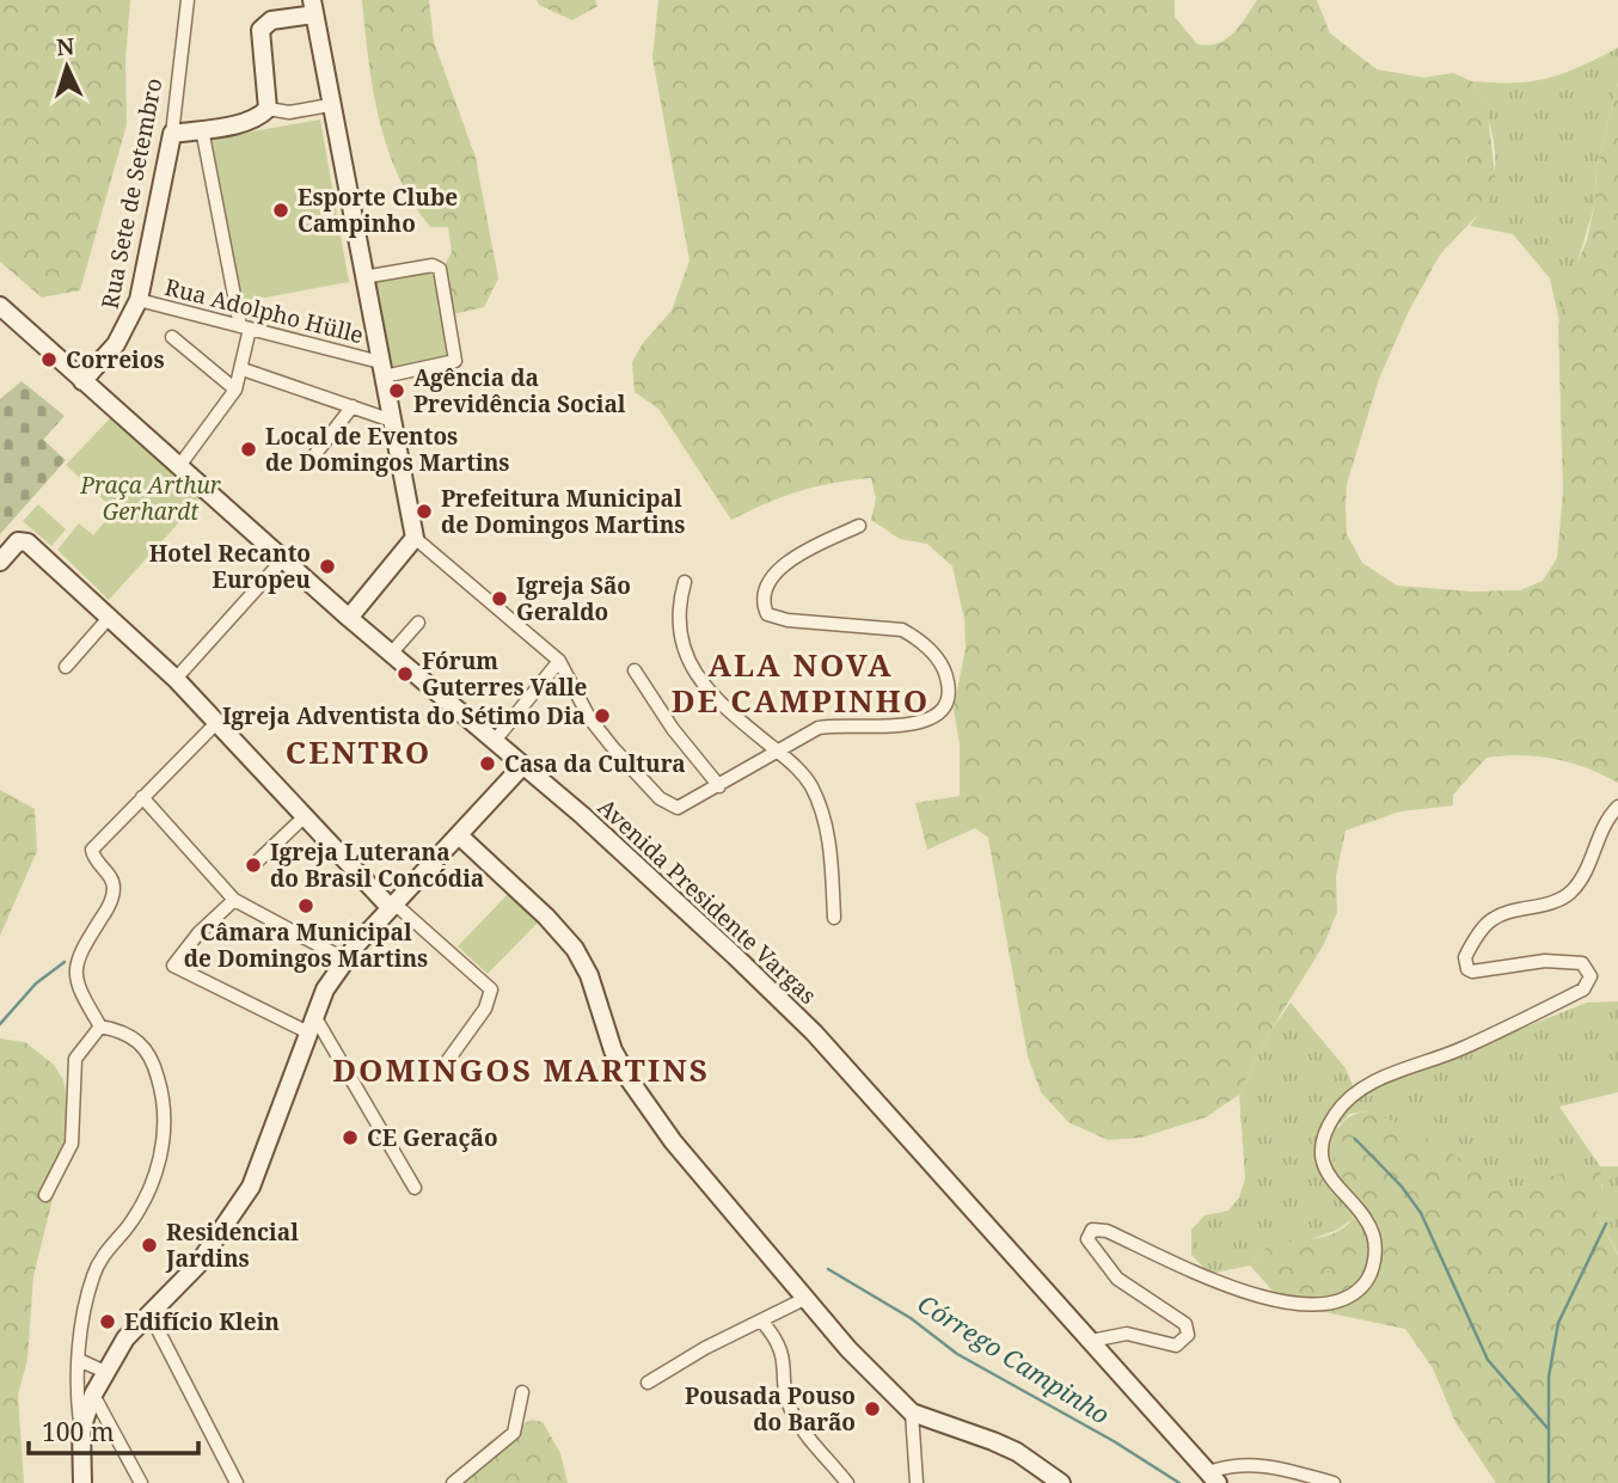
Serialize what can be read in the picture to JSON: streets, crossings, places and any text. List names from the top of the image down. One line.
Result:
{"streets":{"main road":["Rua Sete de Setembro","Avenida Presidente Vargas"],"street":["Rua Adolpho Hülle"]},"crossings":[["Rua Sete de Setembro","Rua Adolpho Hülle"],["Rua Sete de Setembro","Avenida Presidente Vargas"]],"districts":["ALA NOVA DE CAMPINHO","CENTRO","DOMINGOS MARTINS"],"water":["Córrego Campinho"],"parks":["Praça Arthur Gerhardt"],"places":["Esporte Clube Campinho","Correios","Agência da Previdência Social","Local de Eventos de Domingos Martins","Prefeitura Municipal de Domingos Martins","Hotel Recanto Europeu","Igreja São Geraldo","Fórum Guterres Valle","Igreja Adventista do Sétimo Dia","Casa da Cultura","Igreja Luterana do Brasil Concódia","Câmara Municipal de Domingos Martins","CE Geração","Residencial Jardins","Edifício Klein","Pousada Pouso do Barão"],"scale_bar":"100 m","north":"top"}
